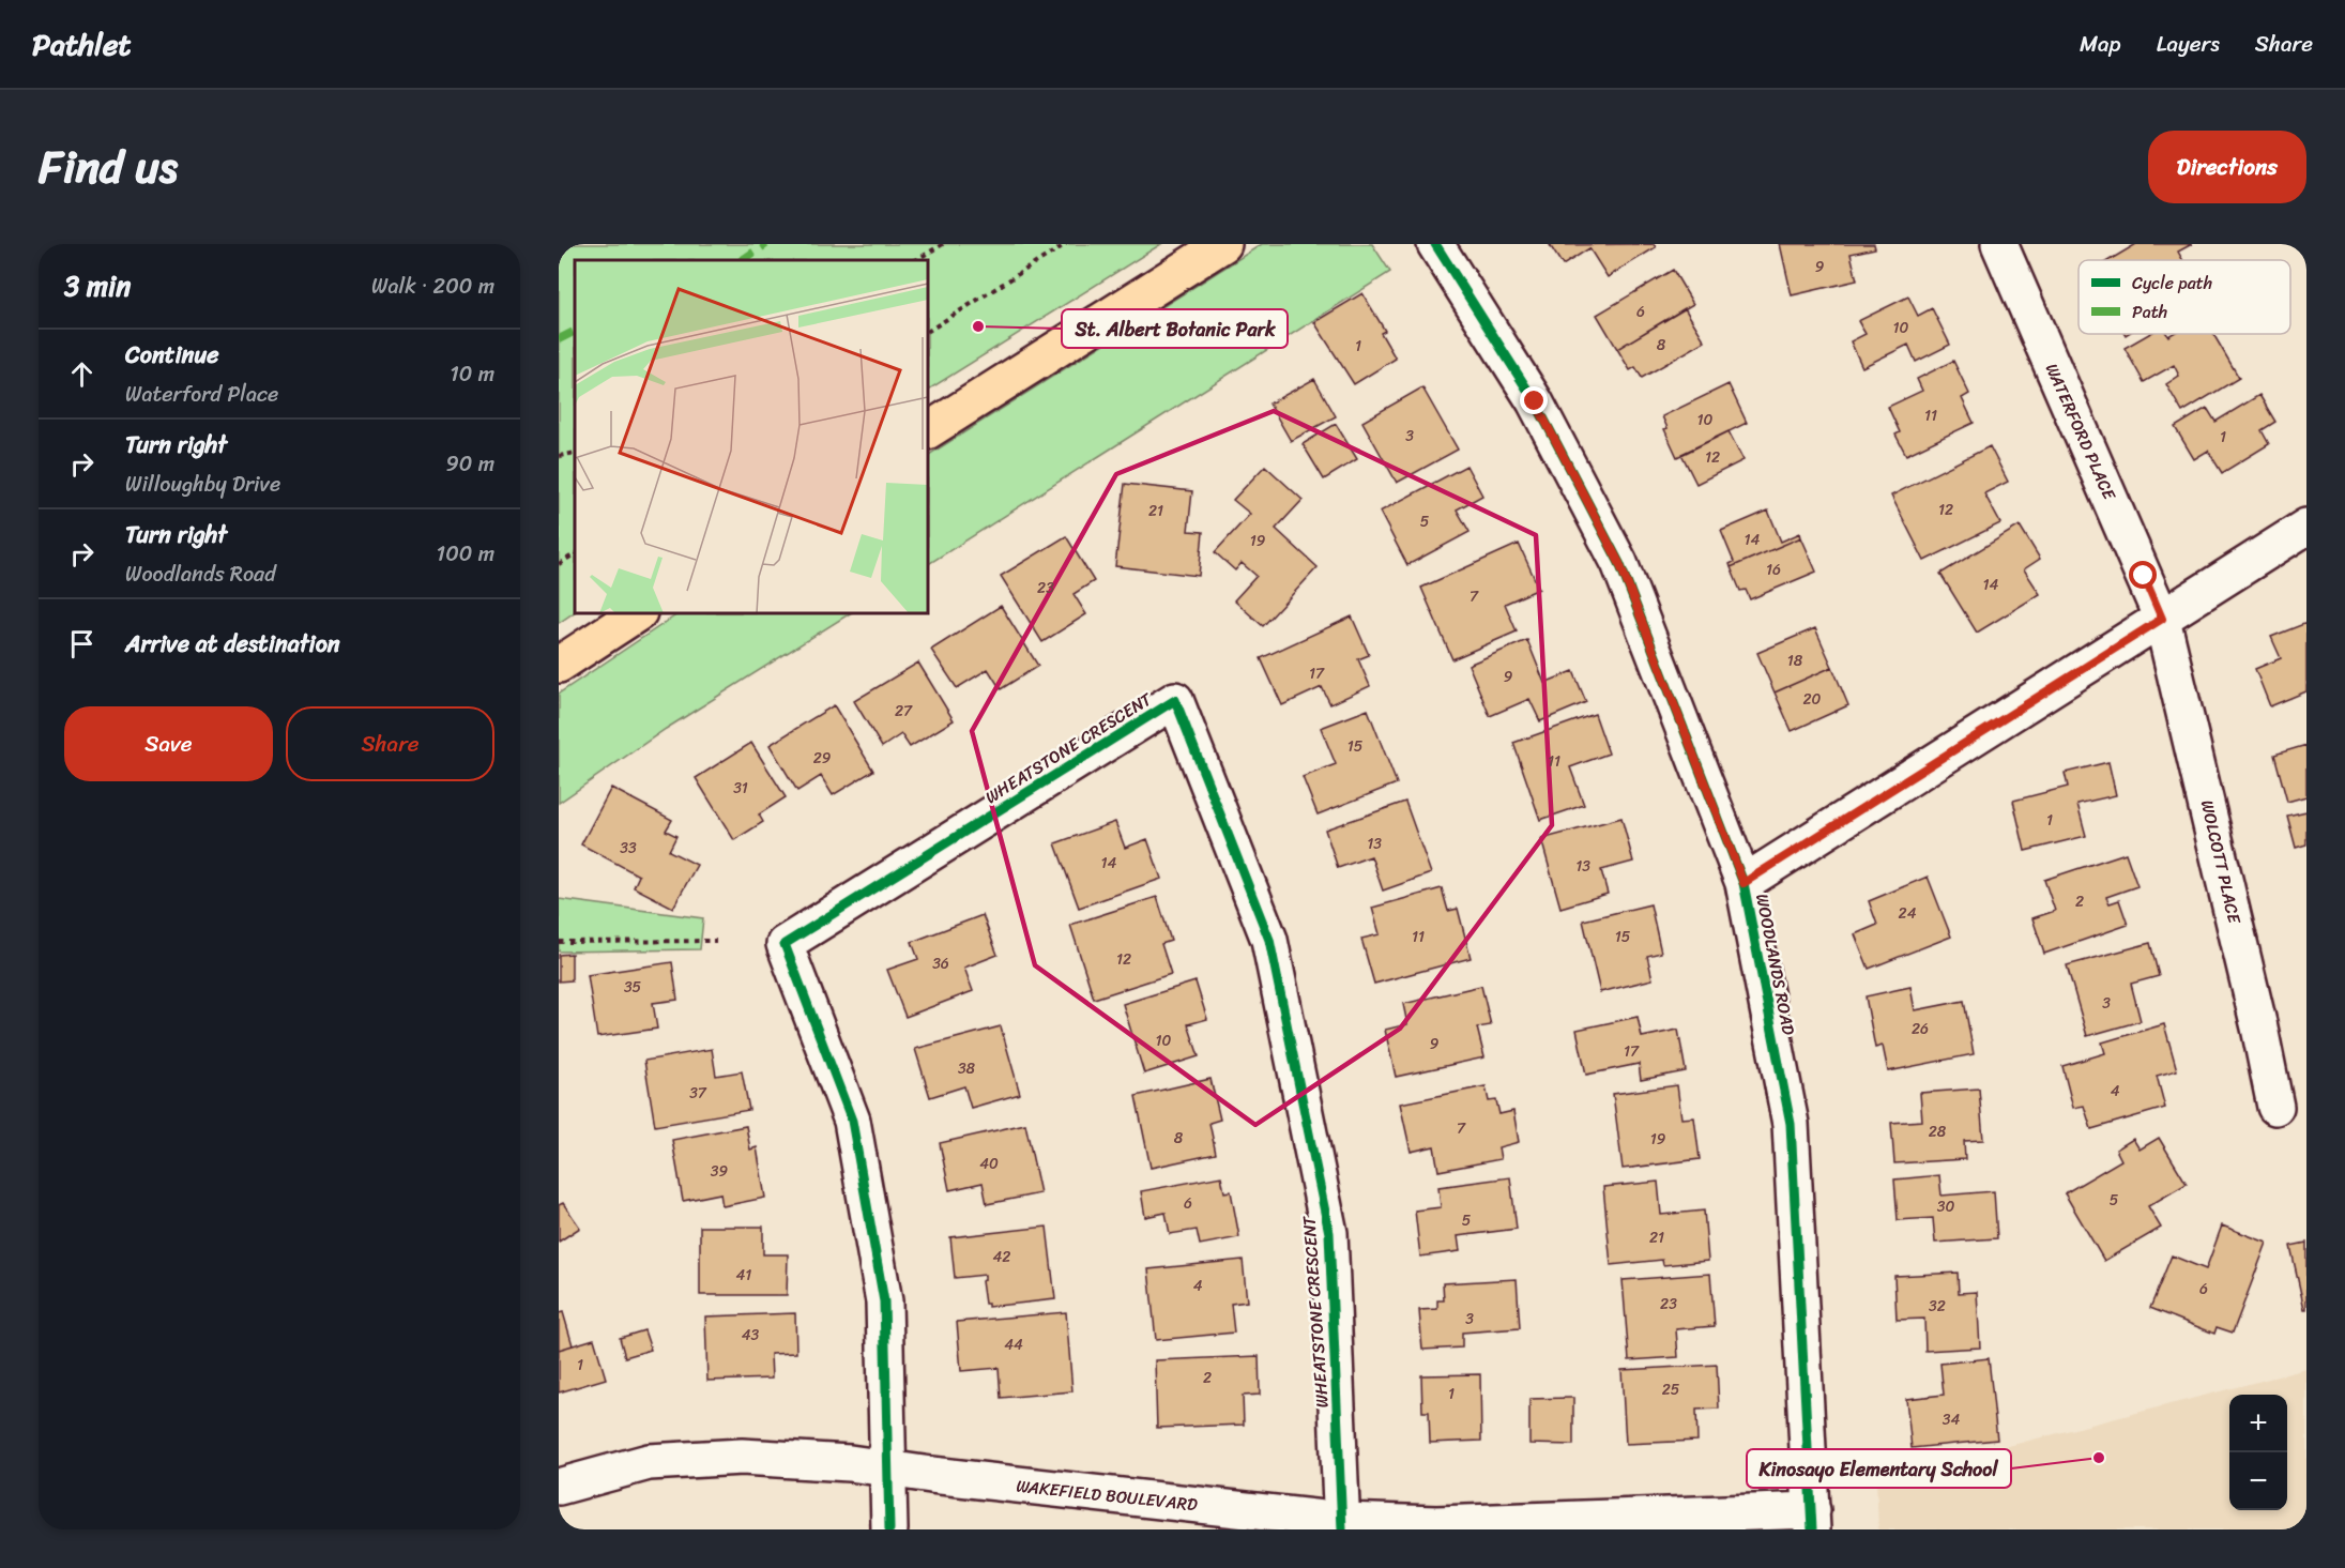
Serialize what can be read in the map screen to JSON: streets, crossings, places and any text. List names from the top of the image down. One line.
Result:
{"streets":{"street":["WATERFORD PLACE","WHEATSTONE CRESCENT","WOLCOTT PLACE","WOODLANDS ROAD","WAKEFIELD BOULEVARD"]},"crossings":[["WATERFORD PLACE","WOLCOTT PLACE"],["WHEATSTONE CRESCENT","WAKEFIELD BOULEVARD"],["WOODLANDS ROAD","WAKEFIELD BOULEVARD"]],"places":["St. Albert Botanic Park","Kinosayo Elementary School"],"house_numbers":["9","6","10","8","1","11","10","3","1","12","12","21","5","14","19","16","14","23","7","18","17","9","20","27","15","29","11","31","1","13","33","14","13","2","24","11","15","12","36","35","3","26","10","9","17","38","4","37","7","28","8","19","40","39","5","6","30","5","21","42","41","4","6","23","32","3","43","44","1","2","25","1","34"],"legend":["Cycle path","Path"],"page":{"header":"Pathlet","nav":["Map","Layers","Share"],"title":"Find us","buttons":["Directions",["Save","Share"]],"heading":["3 min","Walk · 200 m"],"list":[["Continue","Waterford Place","10 m"],["Turn right","Willoughby Drive","90 m"],["Turn right","Woodlands Road","100 m"],"Arrive at destination"],"map_buttons":["+","−"]}}
